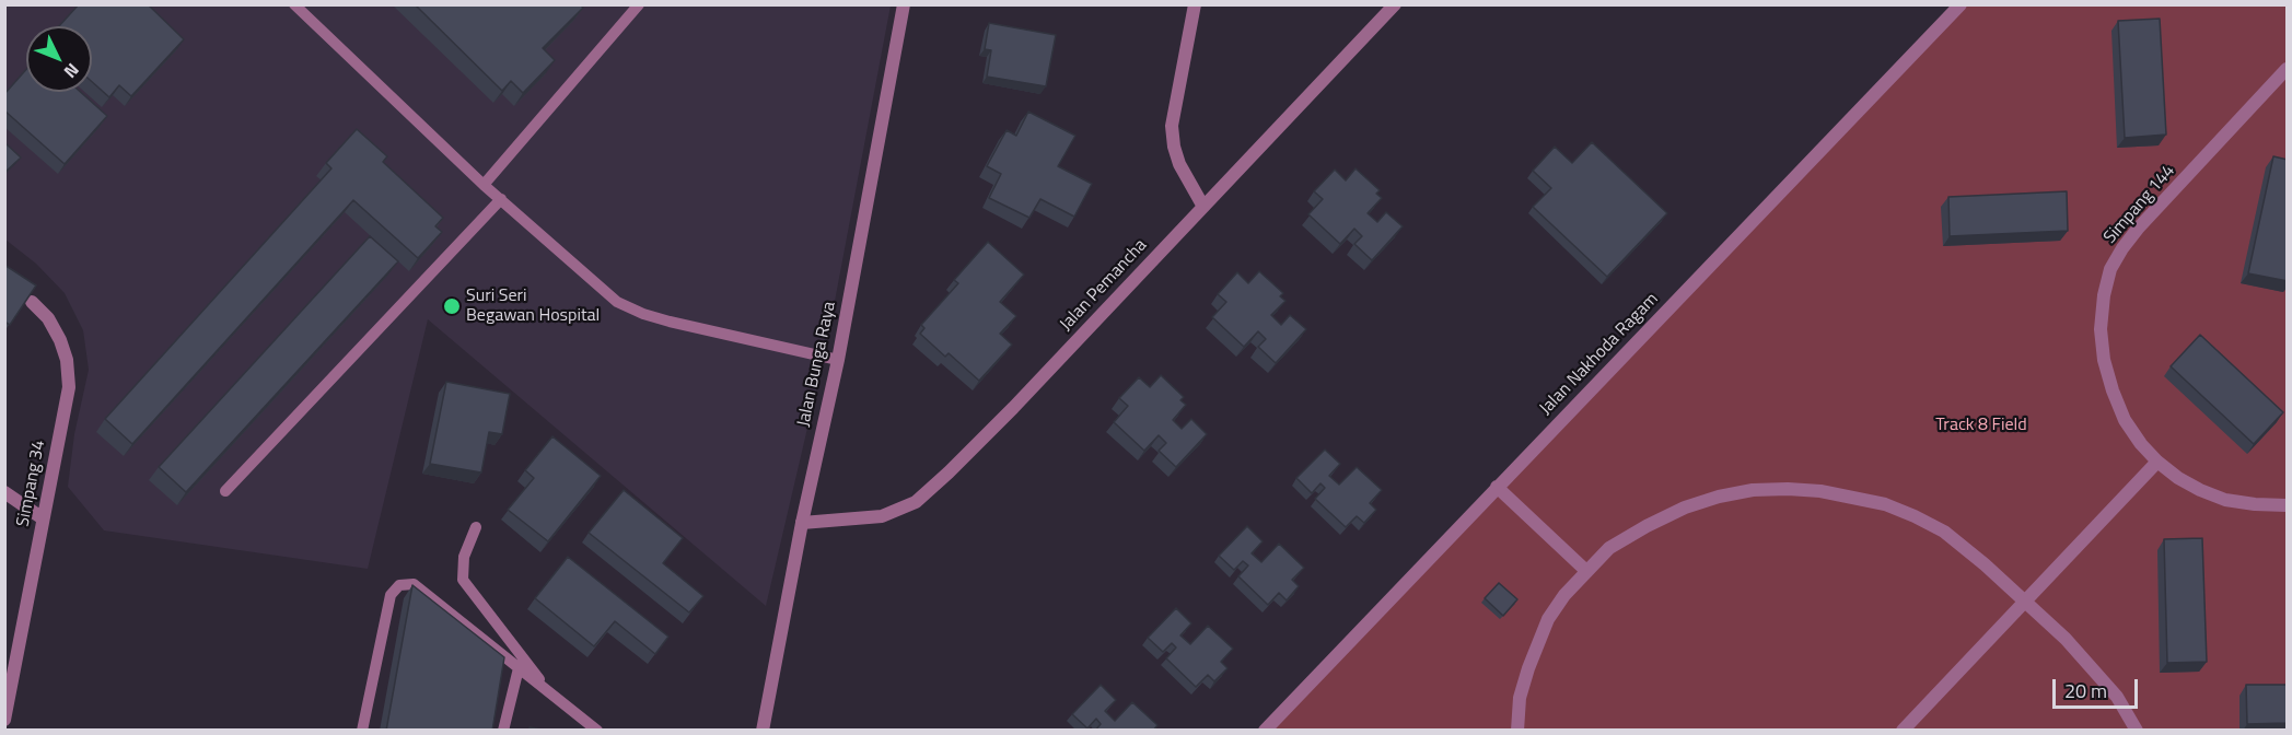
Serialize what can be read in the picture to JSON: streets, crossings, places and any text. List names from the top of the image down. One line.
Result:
{"streets":{"street":["Simpang 144","Jalan Pemancha","Jalan Nakhoda Ragam","Jalan Bunga Raya","Simpang 34"]},"crossings":[["Jalan Pemancha","Jalan Bunga Raya"]],"parks":["Track 8 Field"],"places":["Suri Seri Begawan Hospital"],"scale_bar":"20 m","north":"bottom right"}
